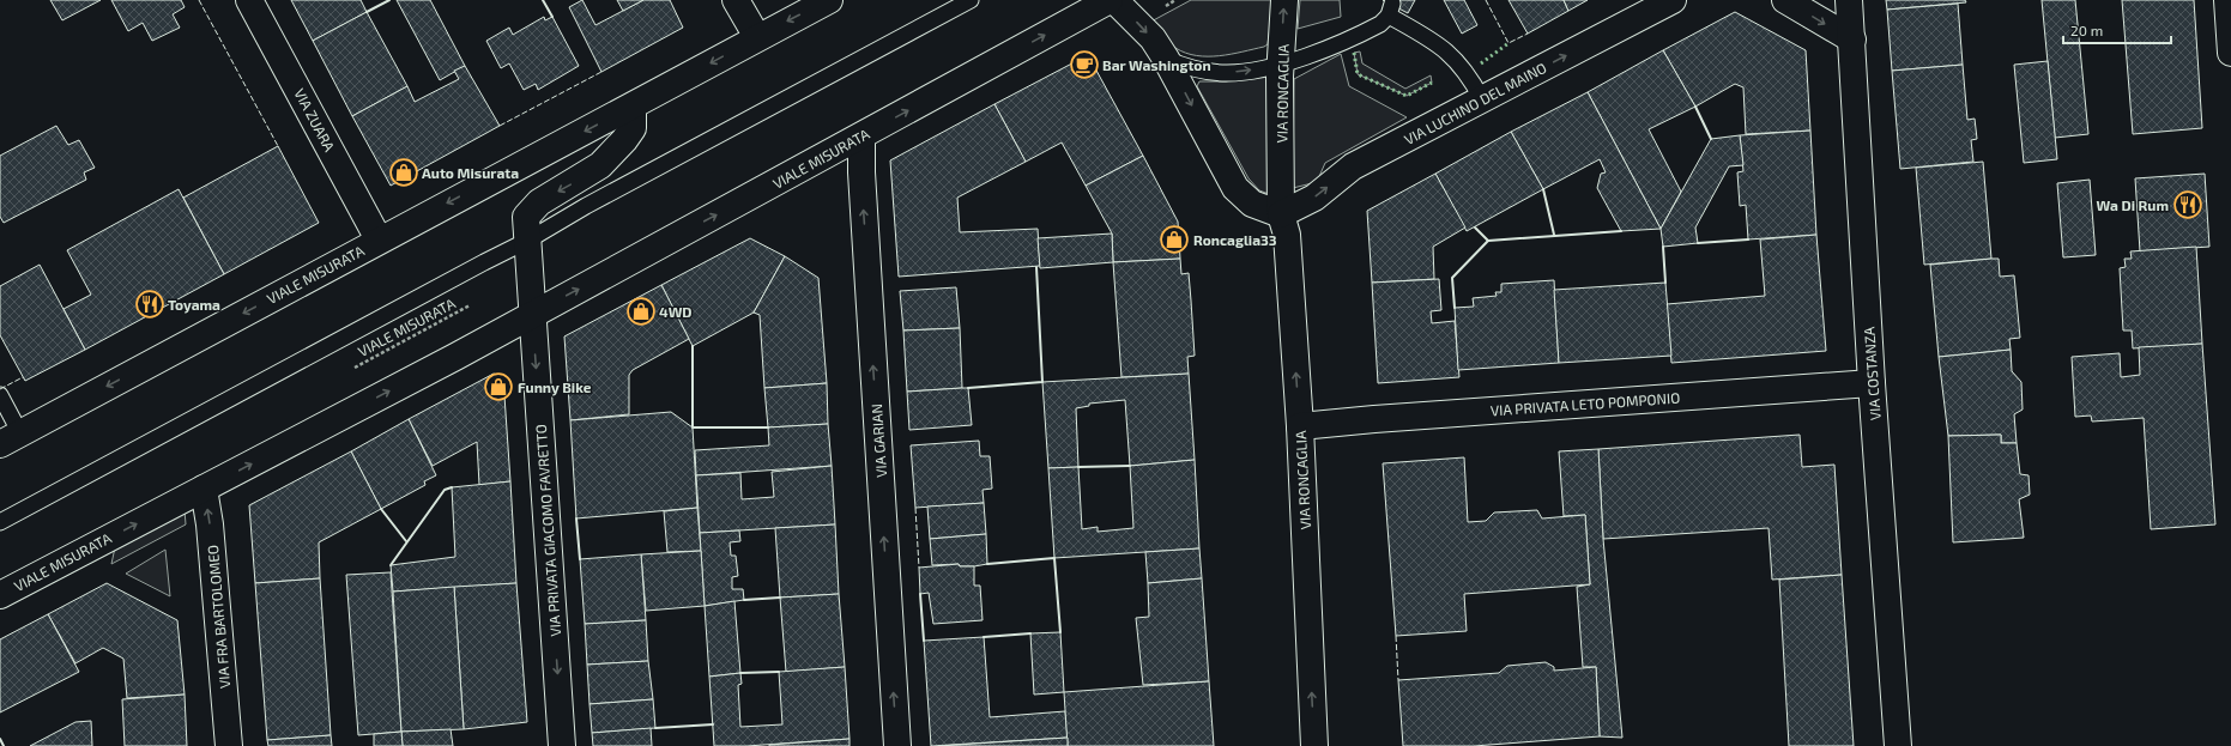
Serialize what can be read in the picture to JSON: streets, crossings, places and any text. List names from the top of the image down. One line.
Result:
{"streets":{"street":["VIA RONCAGLIA","VIA LUCHINO DEL MAINO","VIA ZUARA","VIALE MISURATA","VIA COSTANZA","VIA PRIVATA LETO POMPONIO","VIA GARIAN","VIA PRIVATA GIACOMO FAVRETTO","VIA FRA BARTOLOMEO"]},"crossings":[["VIA RONCAGLIA","VIA LUCHINO DEL MAINO"],["VIA RONCAGLIA","VIA PRIVATA LETO POMPONIO"],["VIA ZUARA","VIALE MISURATA"],["VIALE MISURATA","VIA GARIAN"],["VIALE MISURATA","VIA PRIVATA GIACOMO FAVRETTO"],["VIALE MISURATA","VIA FRA BARTOLOMEO"],["VIA COSTANZA","VIA PRIVATA LETO POMPONIO"]],"one_way":["VIA RONCAGLIA","VIA LUCHINO DEL MAINO","VIA GARIAN","VIA PRIVATA GIACOMO FAVRETTO","VIA FRA BARTOLOMEO"],"places":{"cafe":["Bar Washington"],"shop":["Auto Misurata","Roncaglia33","4WD","Funny Bike"],"restaurant":["Wa Di Rum","Toyama"]},"scale_bar":"20 m"}
